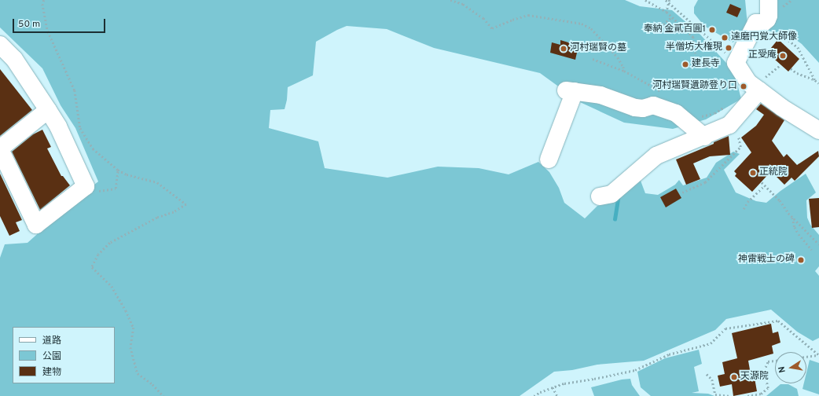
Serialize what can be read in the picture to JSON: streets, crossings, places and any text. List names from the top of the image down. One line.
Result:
{"places":["奉納 金貳百圓1","達磨円覚大師像","半僧坊大権現","河村瑞賢の墓","正受庵","建長寺","河村瑞賢遺跡登り口","正統院","神雷戦士の碑","天源院"],"legend":["道路","公園","建物"],"scale_bar":"50 m","north":"left"}
